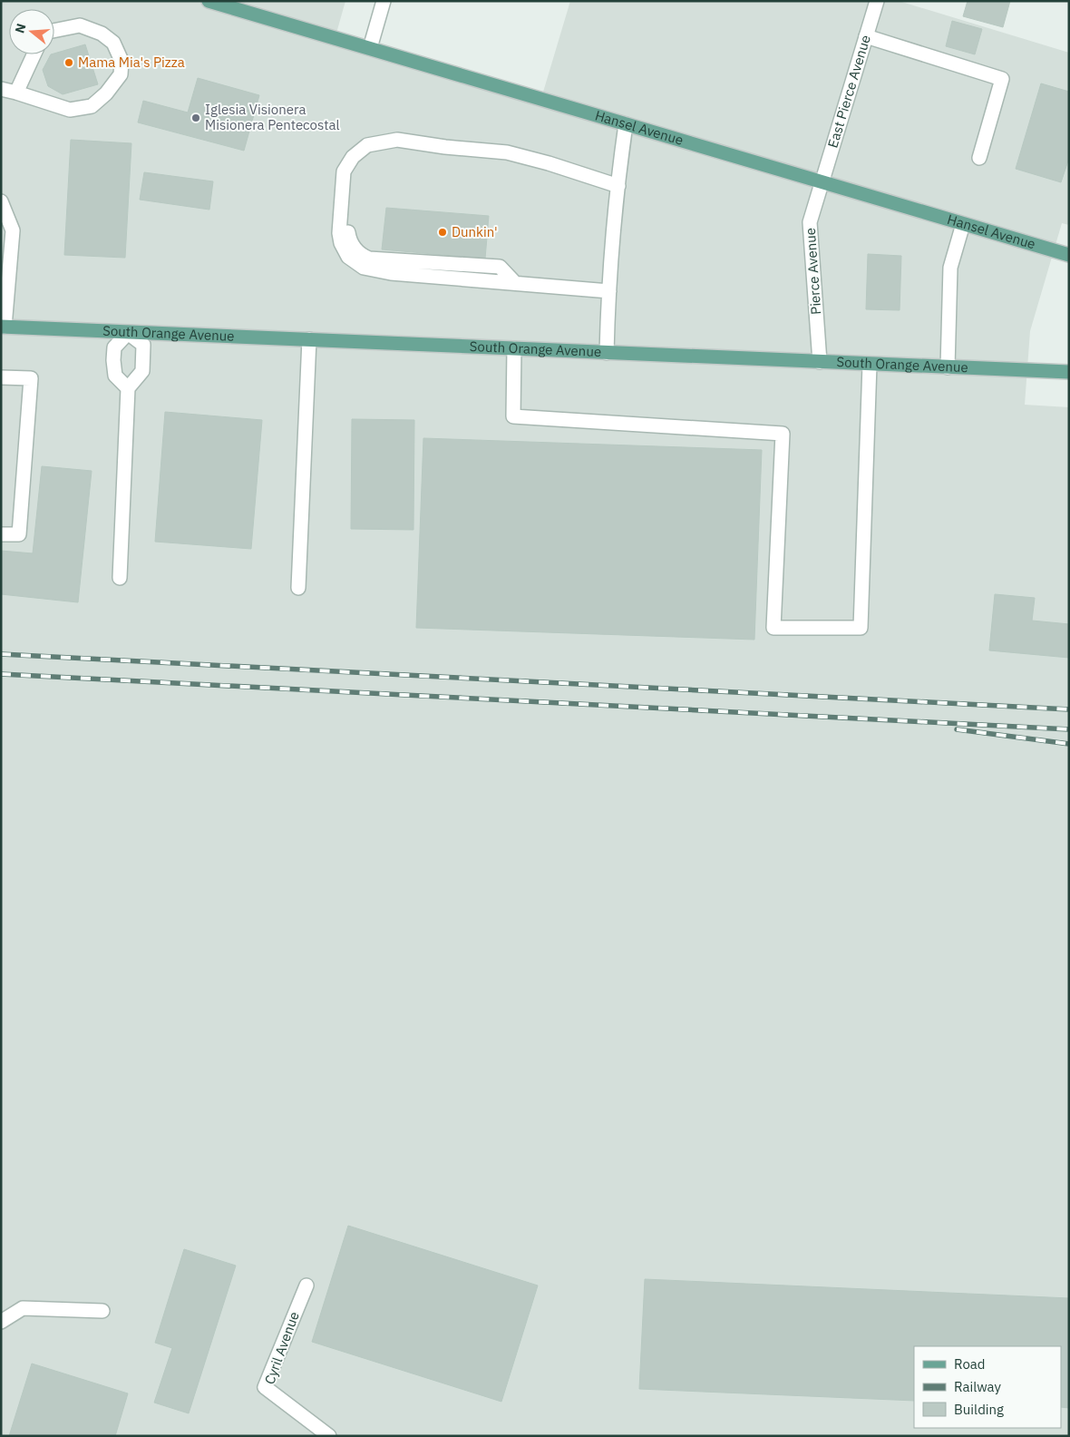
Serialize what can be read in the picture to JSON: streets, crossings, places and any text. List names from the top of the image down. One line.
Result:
{"streets":{"main road":["Hansel Avenue","South Orange Avenue"],"street":["East Pierce Avenue","Pierce Avenue","Cyril Avenue"]},"crossings":[["East Pierce Avenue","Hansel Avenue"],["East Pierce Avenue","Pierce Avenue"],["Hansel Avenue","Pierce Avenue"],["Pierce Avenue","South Orange Avenue"]],"places":["Mama Mia's Pizza","Iglesia Visionera Misionera Pentecostal","Dunkin'"],"legend":["Road","Railway","Building"],"north":"left"}
